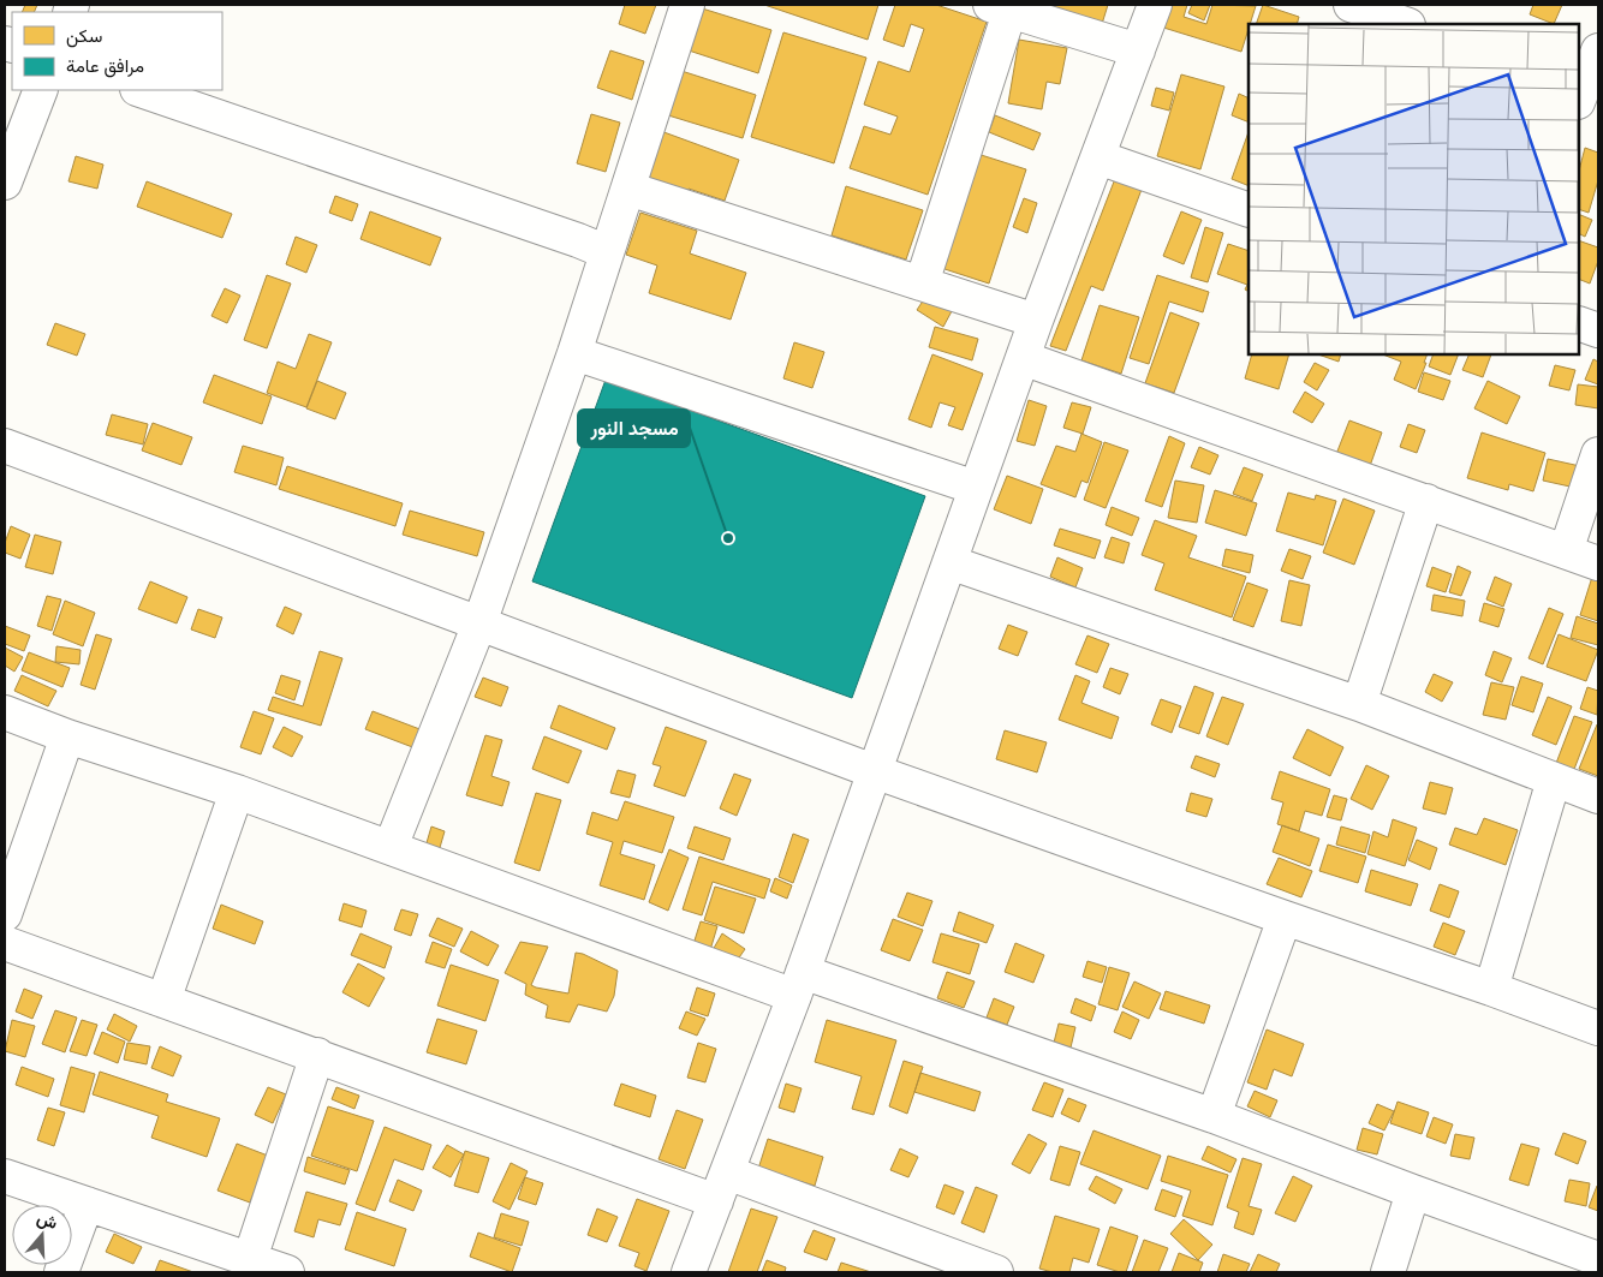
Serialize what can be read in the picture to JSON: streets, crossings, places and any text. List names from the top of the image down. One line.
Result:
{"places":["مسجد النور"],"legend":["سكن","مرافق عامة"],"north":"top"}
